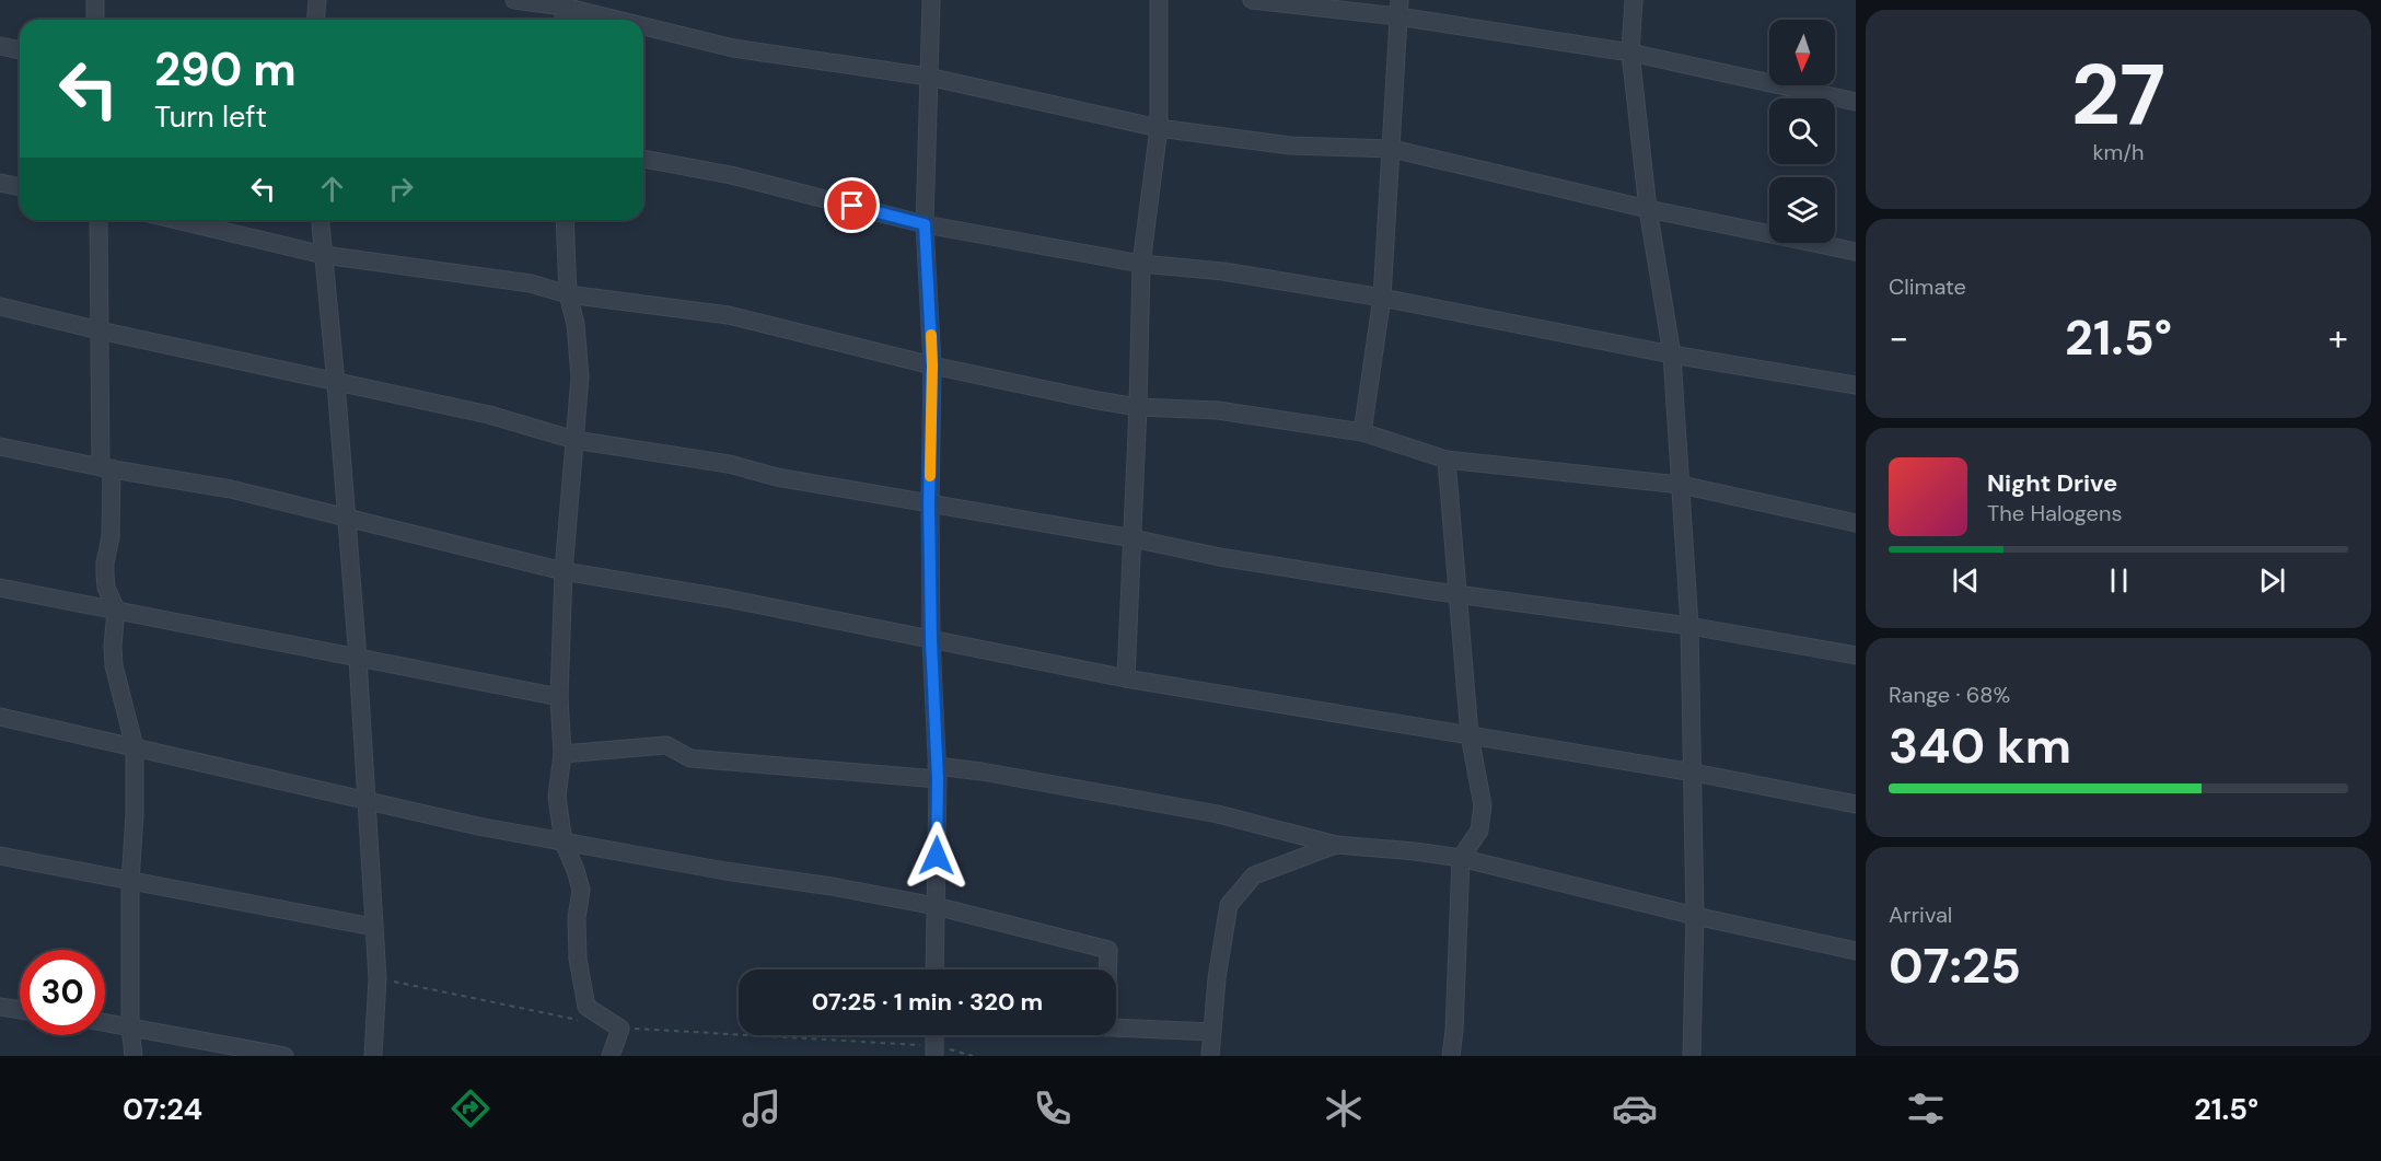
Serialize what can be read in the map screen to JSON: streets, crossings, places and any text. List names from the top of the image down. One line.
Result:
{"north":"bottom","page":{"tile":[["27","km/h"],"Climate",["Range · 68%","340 km"],["Arrival","07:25"]],"turn":["290 m","Turn left"],"heat":["−","21.5°","+"],"song":["Night Drive","The Halogens"],"limit":"30","trip":"07:25 · 1 min · 320 m","tabs":["07:24","21.5°"]}}
